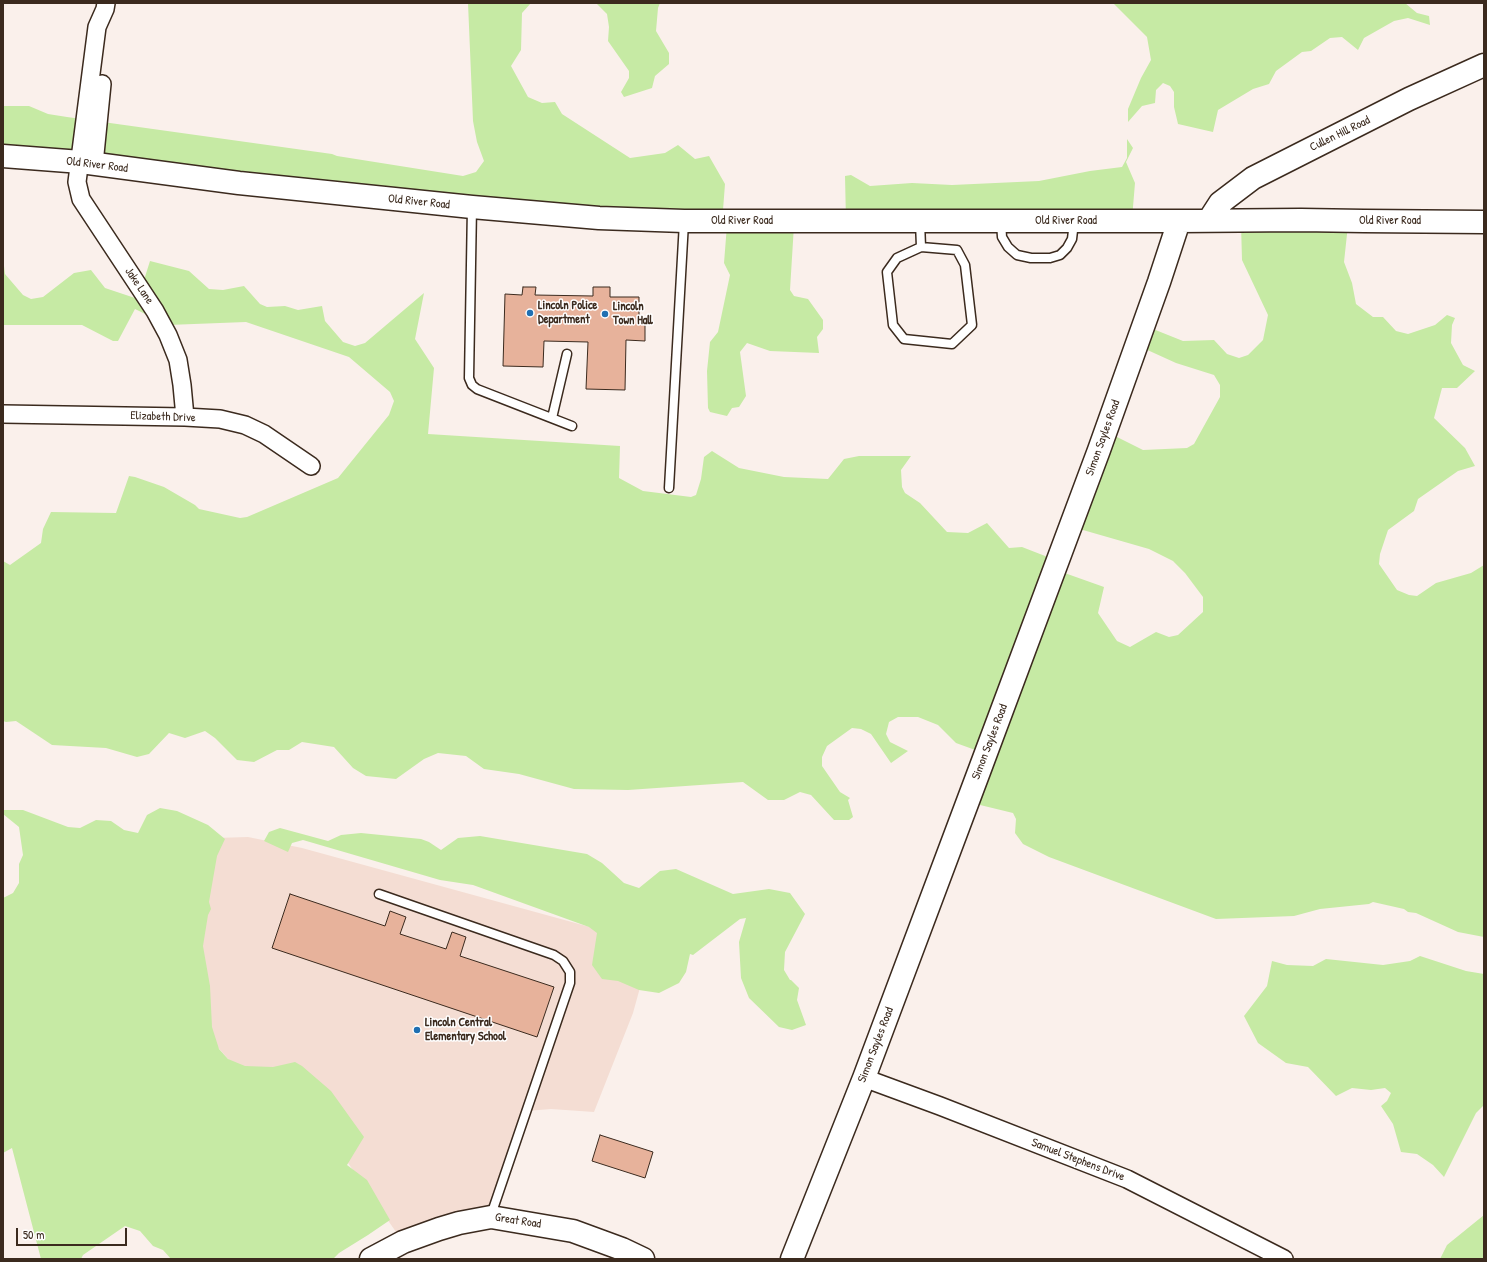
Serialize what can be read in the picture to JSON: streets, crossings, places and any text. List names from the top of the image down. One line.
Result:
{"streets":{"street":["Cullen Hill Road","Old River Road","Jake Lane","Elizabeth Drive","Simon Sayles Road","Samuel Stephens Drive","Great Road"]},"crossings":[["Cullen Hill Road","Old River Road"],["Old River Road","Jake Lane"],["Old River Road","Simon Sayles Road"],["Jake Lane","Elizabeth Drive"],["Simon Sayles Road","Samuel Stephens Drive"]],"places":["Lincoln Police Department","Lincoln Town Hall","Lincoln Central Elementary School"],"scale_bar":"50 m"}
